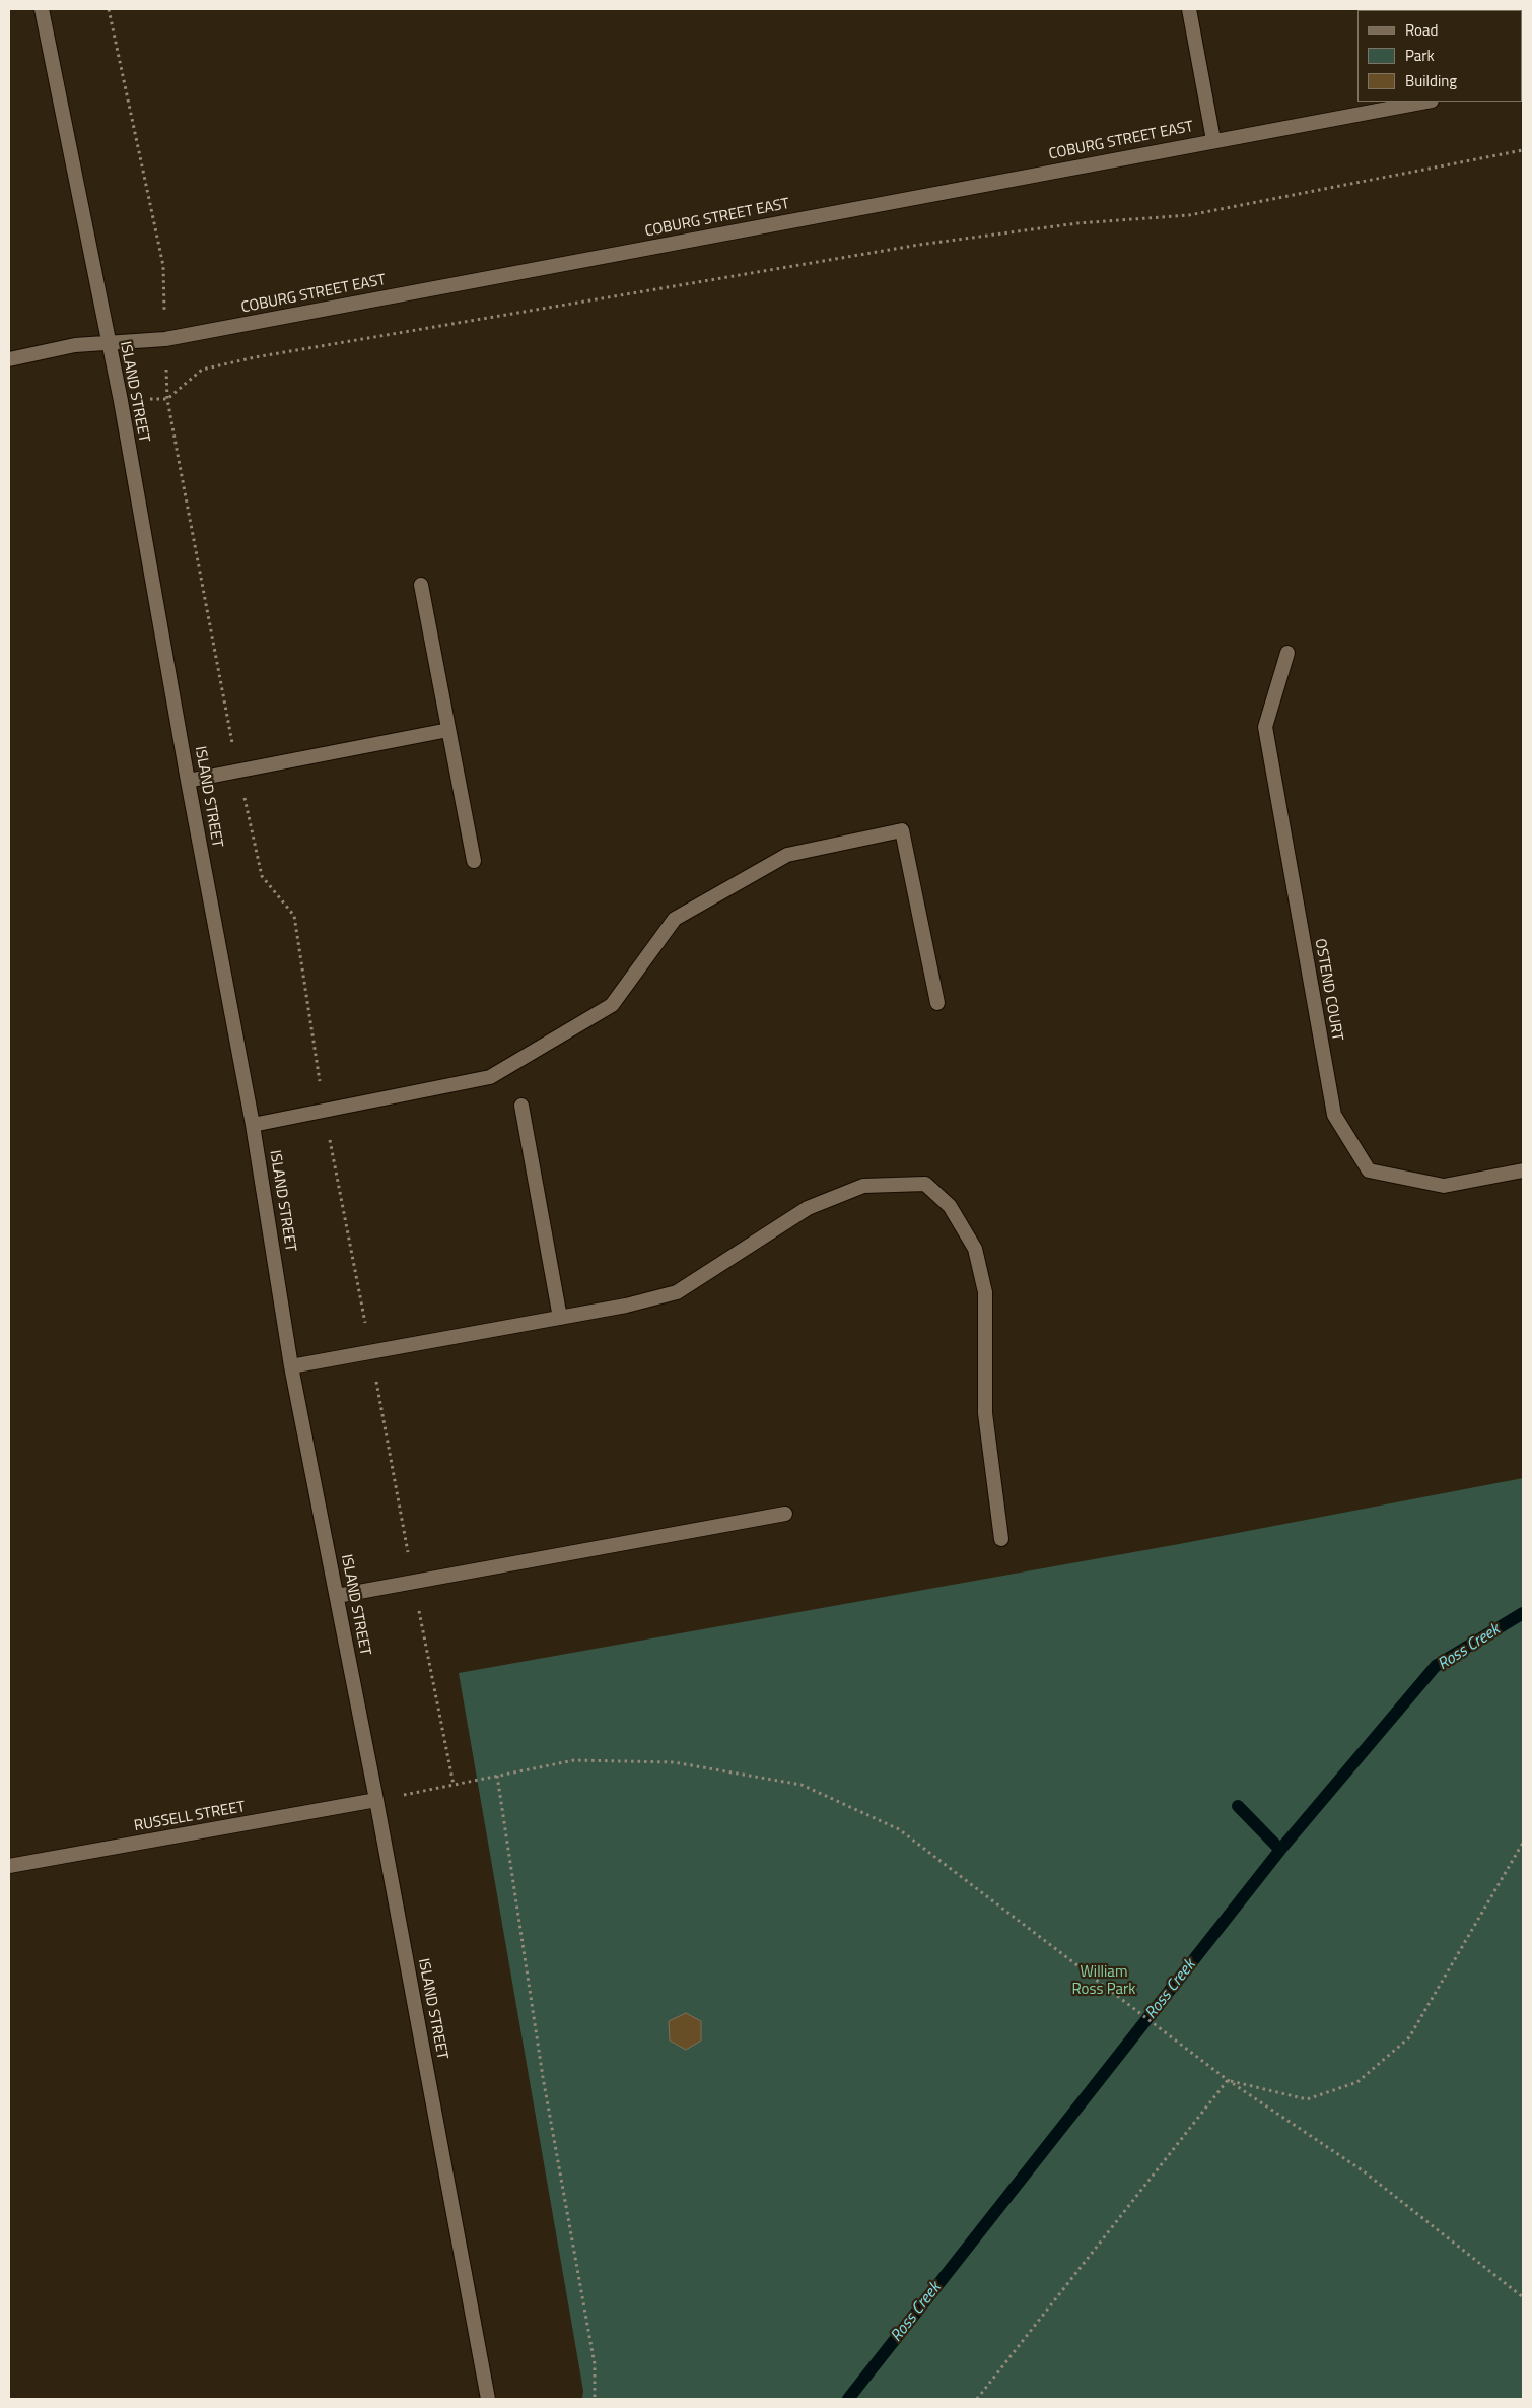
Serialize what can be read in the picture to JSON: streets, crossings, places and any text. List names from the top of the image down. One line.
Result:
{"streets":{"street":["COBURG STREET EAST","ISLAND STREET","OSTEND COURT","RUSSELL STREET"]},"crossings":[["COBURG STREET EAST","ISLAND STREET"],["ISLAND STREET","RUSSELL STREET"]],"water":["Ross Creek"],"parks":["William Ross Park"],"legend":["Road","Park","Building"]}
